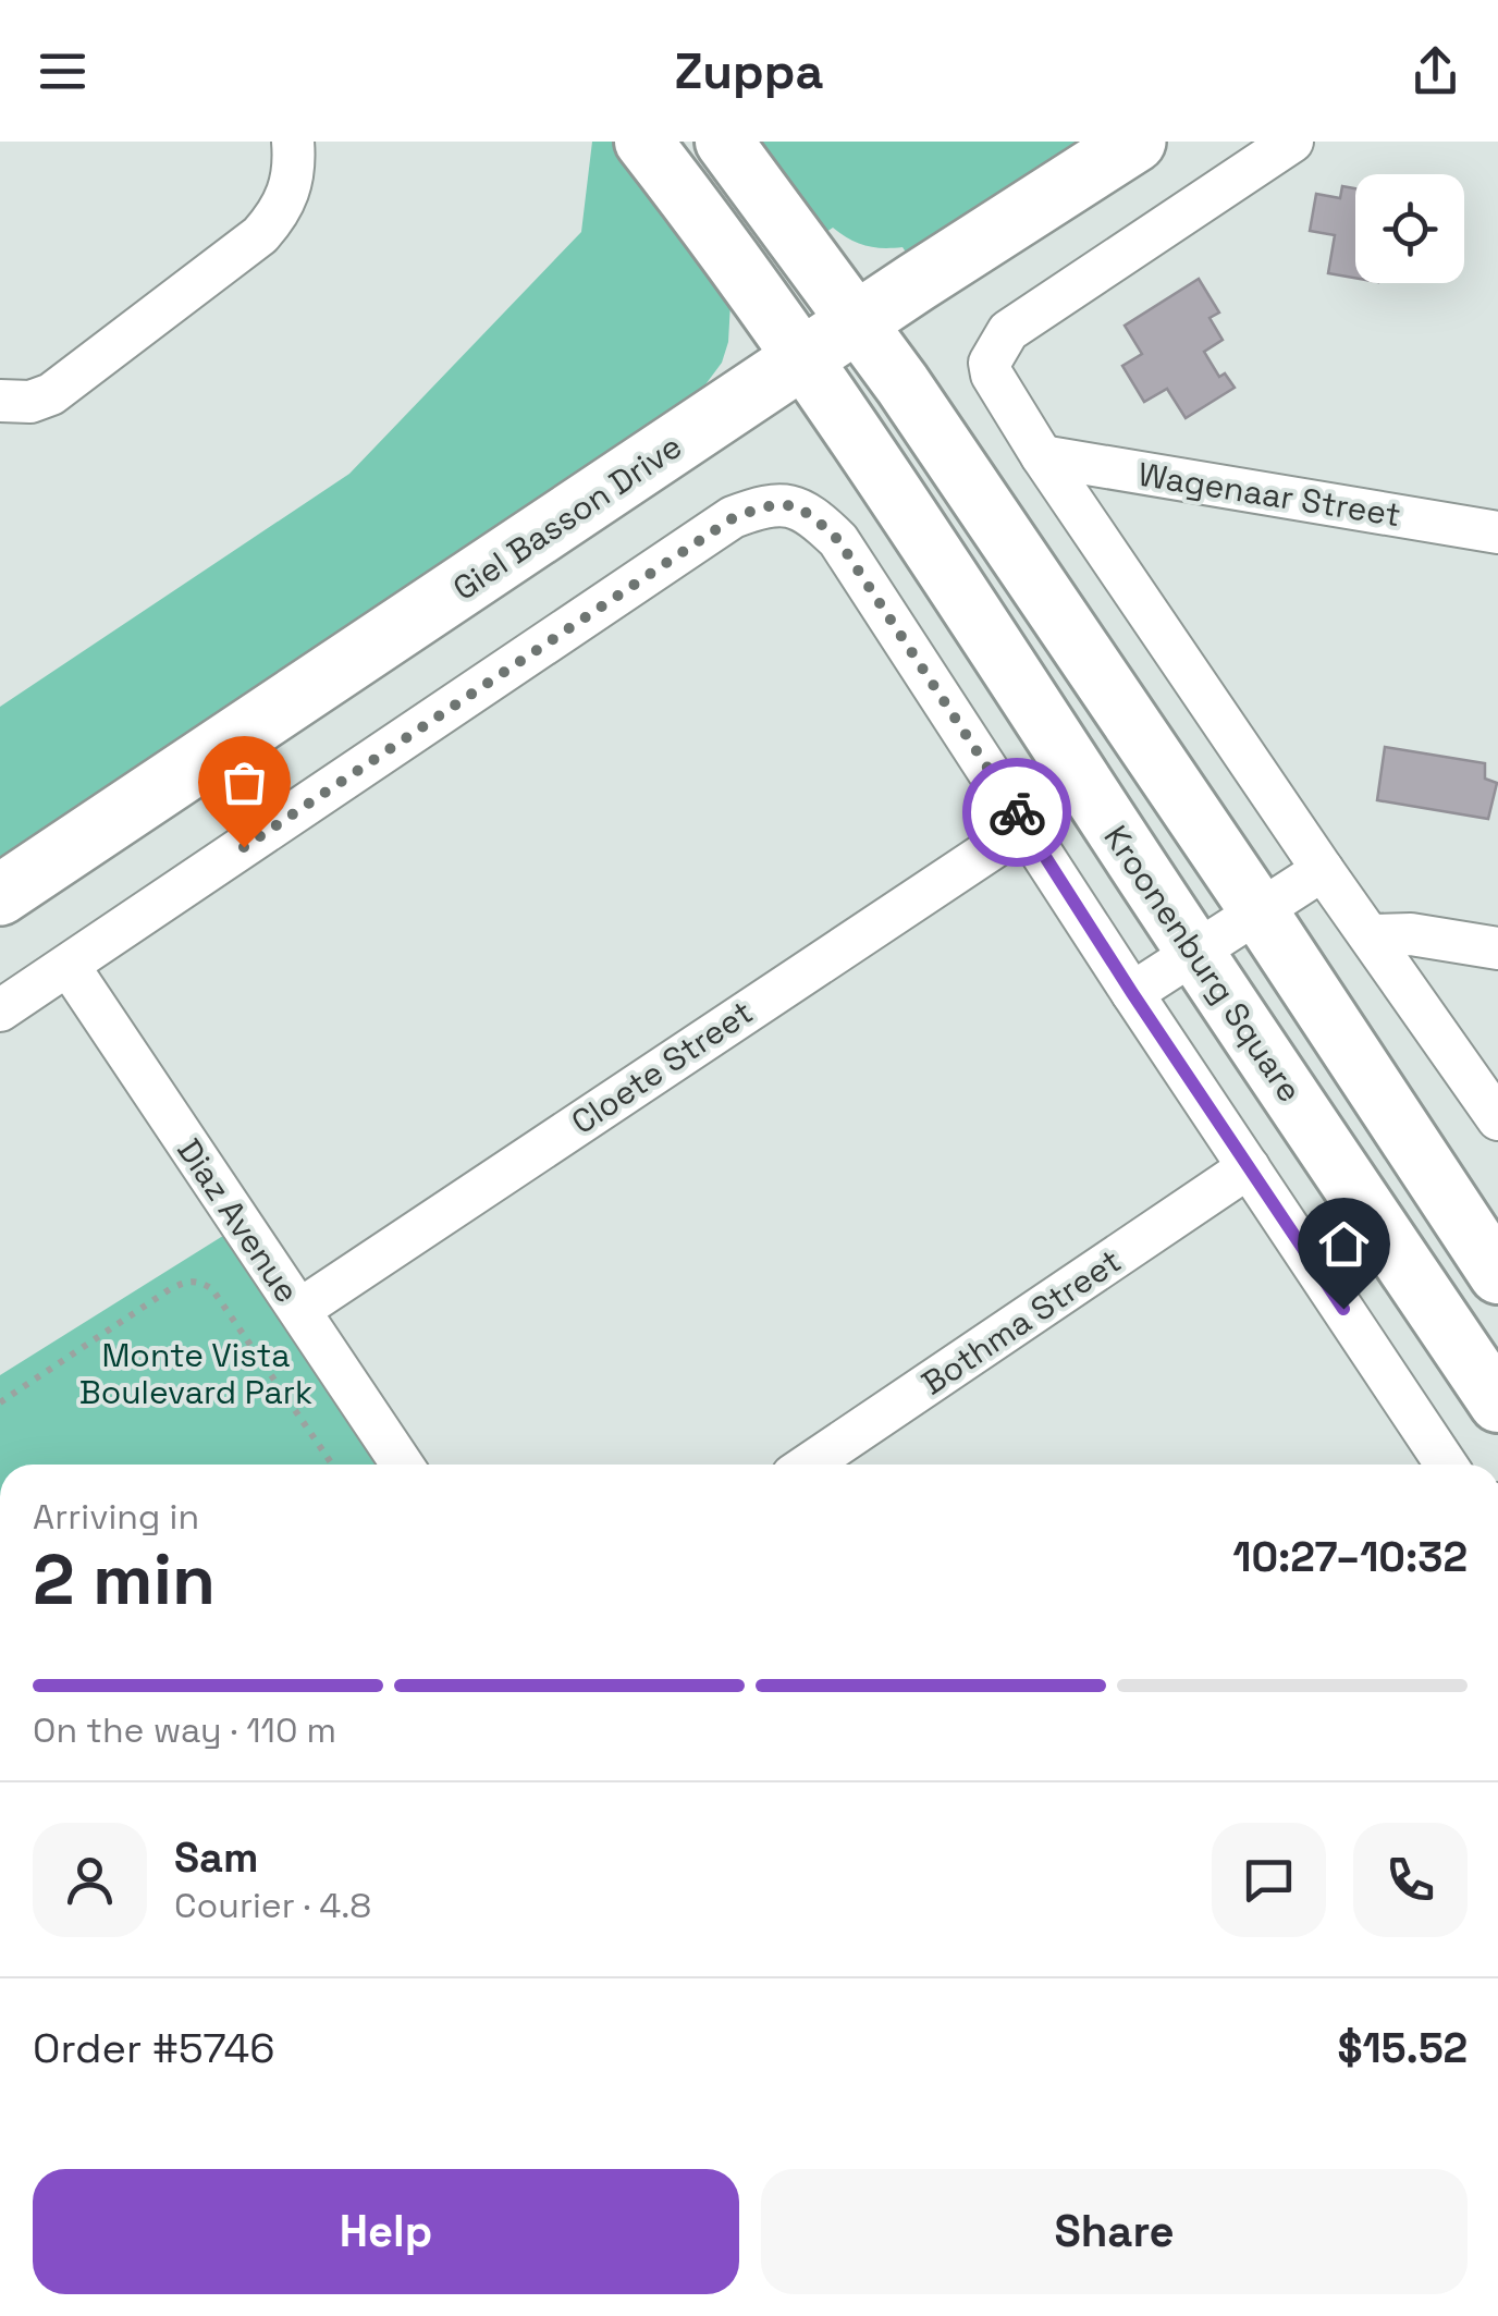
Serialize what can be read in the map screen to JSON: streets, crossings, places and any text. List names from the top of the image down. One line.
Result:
{"streets":{"main road":["Giel Basson Drive"],"street":["Wagenaar Street","Kroonenburg Square","Cloete Street","Diaz Avenue","Bothma Street"]},"crossings":[["Giel Basson Drive","Kroonenburg Square"],["Cloete Street","Diaz Avenue"]],"parks":["Monte Vista Boulevard Park"],"page":{"header":"Zuppa","heading":["2 min","Arriving in","10:27–10:32"],"panel":["Sam","Courier · 4.8","Order #5746","$15.52"],"bar":"On the way · 110 m","buttons":["Help","Share"]}}
